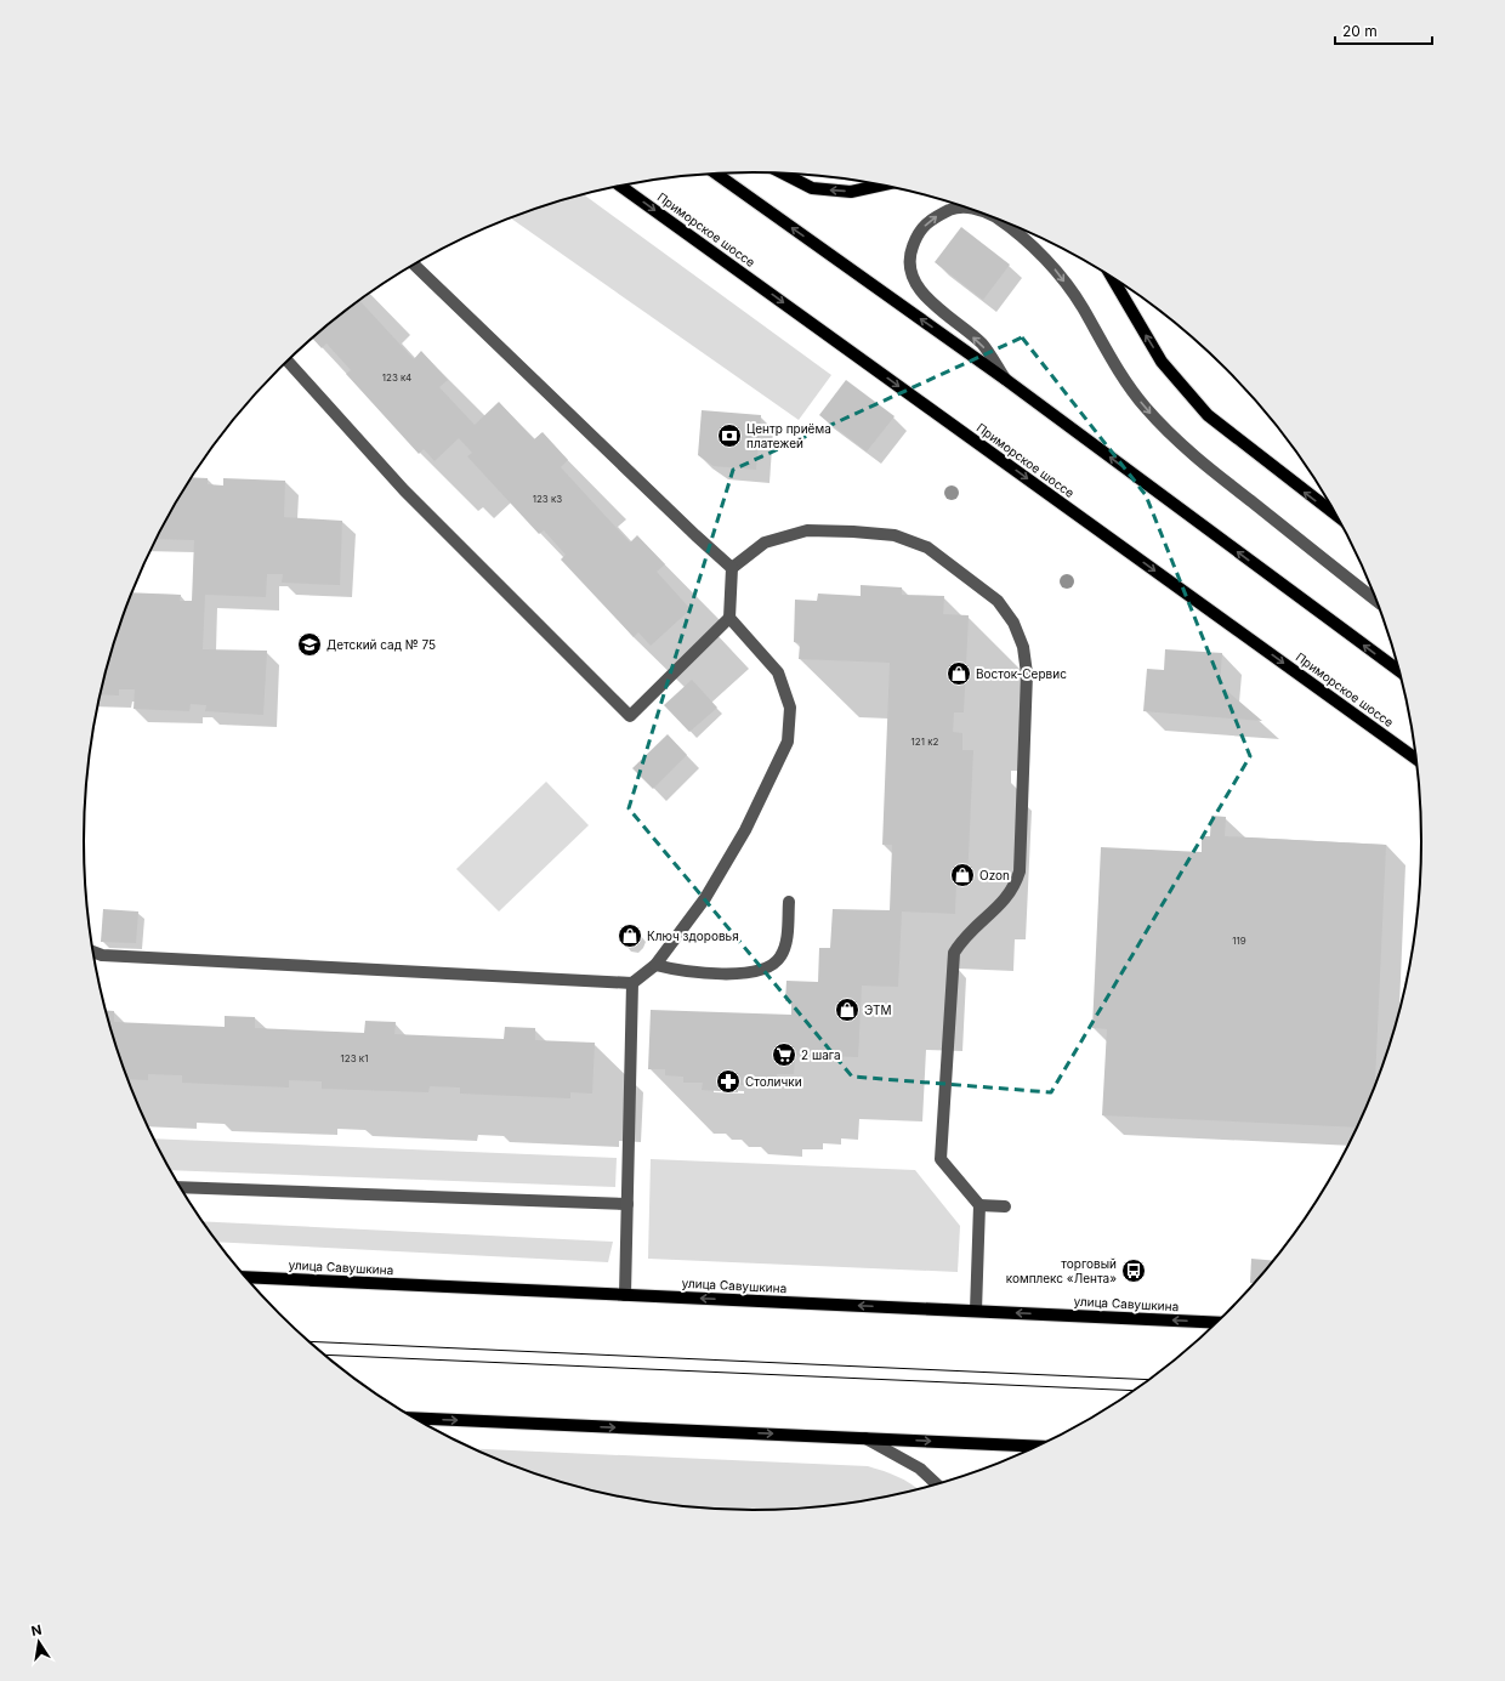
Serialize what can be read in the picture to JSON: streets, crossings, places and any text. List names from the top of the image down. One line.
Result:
{"streets":{"main road":["Приморское шоссе","улица Савушкина"]},"one_way":["улица Савушкина"],"places":{"bank":["Центр приёма платежей"],"school or university":["Детский сад № 75"],"shop":["Восток-Сервис","Ozon","Ключ здоровья","ЭТМ"],"supermarket":["2 шага"],"pharmacy":["Столички"],"bus stop":["торговый комплекс «Лента»"]},"house_numbers":["123 к4","123 к3","121 к2","119","123 к1"],"scale_bar":"20 m","north":"top"}
